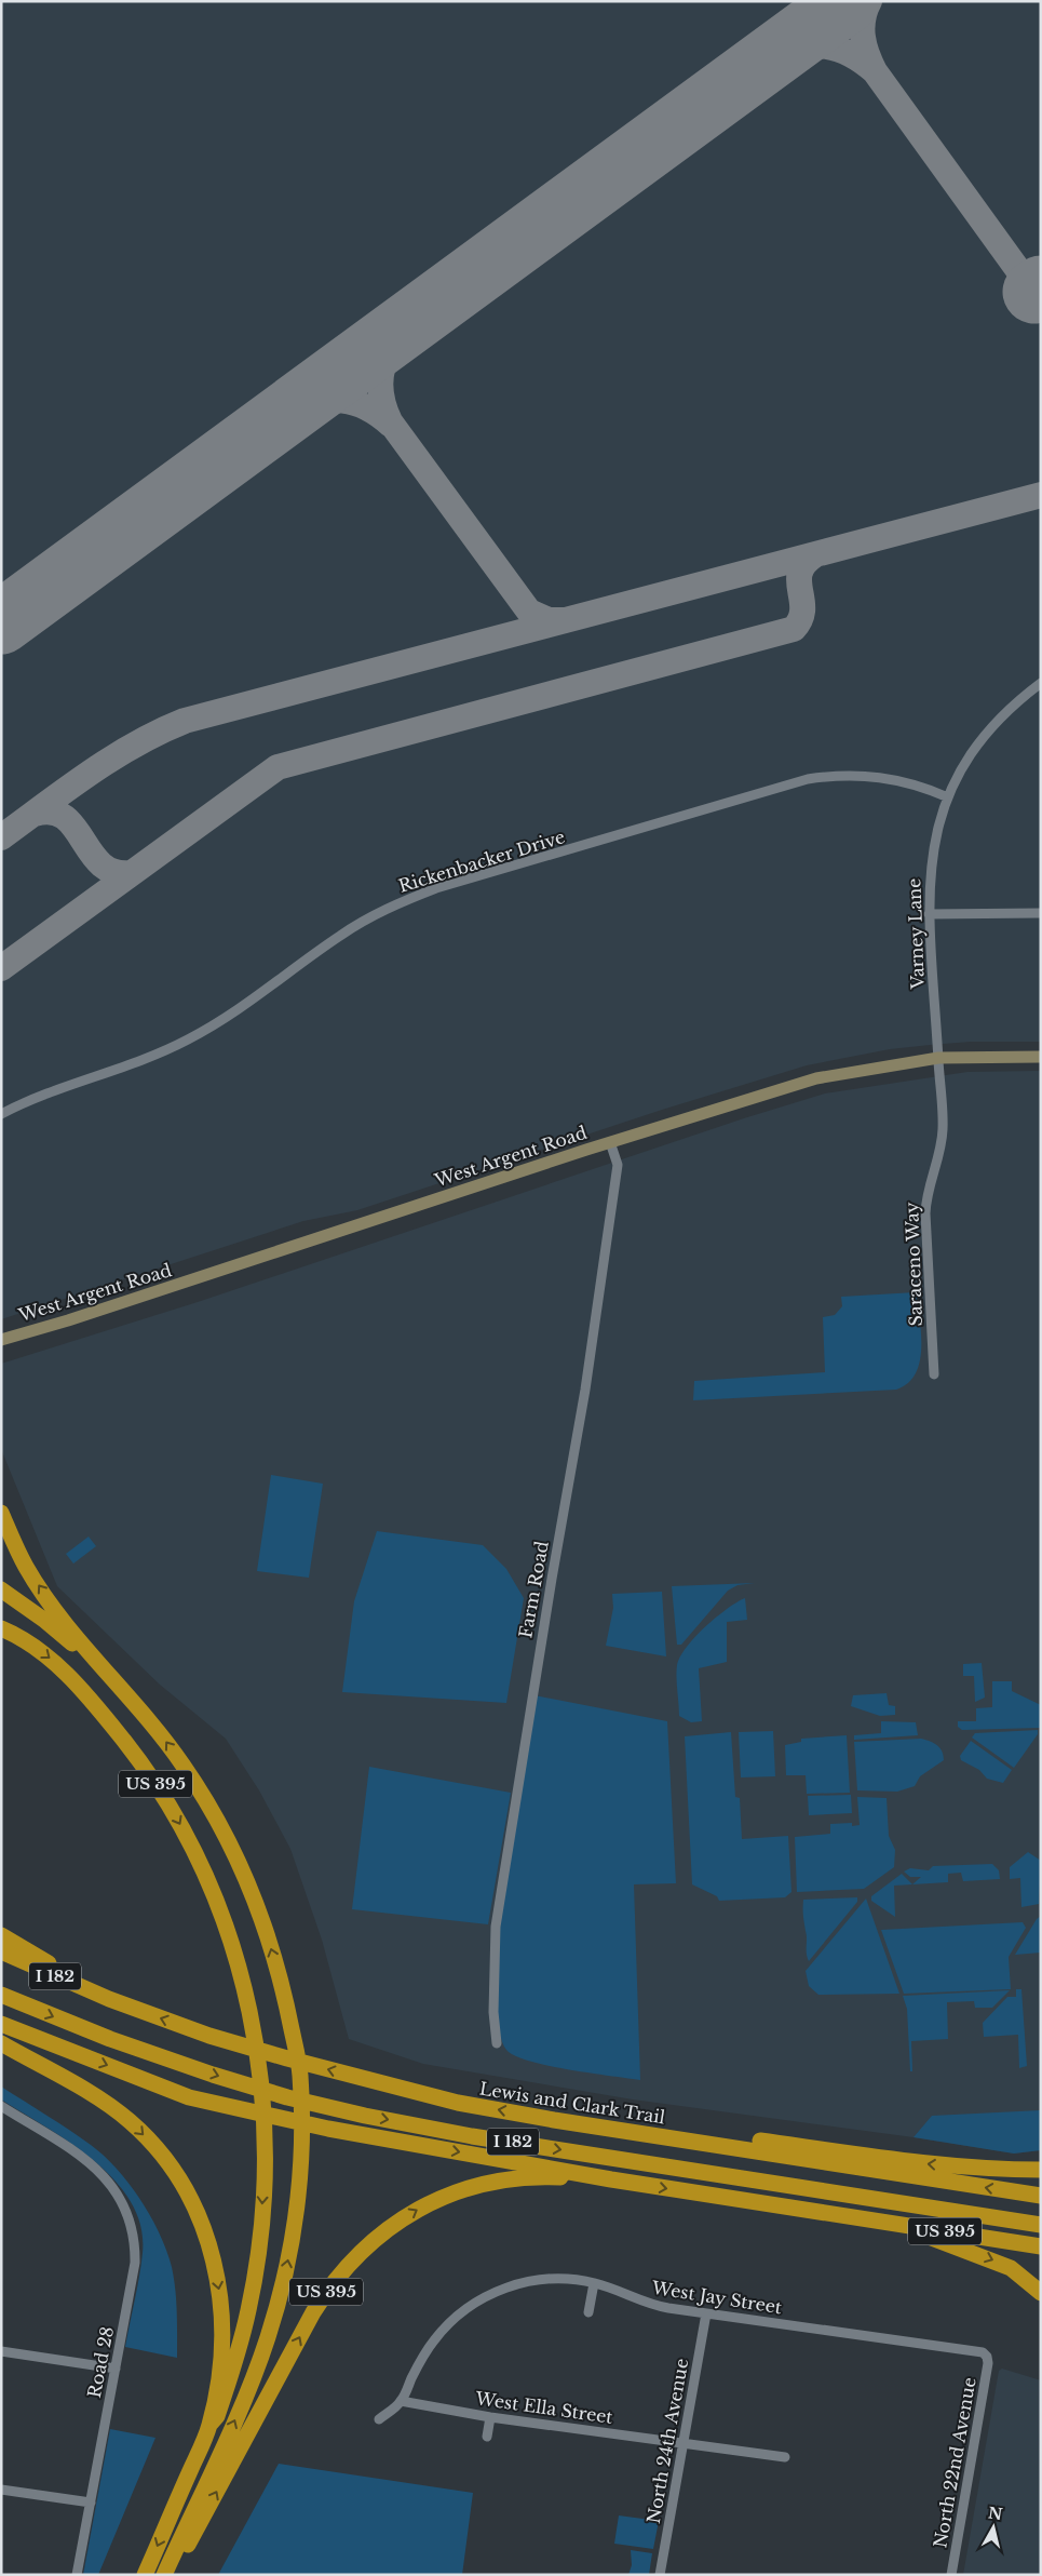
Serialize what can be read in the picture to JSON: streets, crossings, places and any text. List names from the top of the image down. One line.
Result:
{"streets":{"highway":["US 395","I 182","Lewis and Clark Trail"],"main road":["West Argent Road"],"street":["Rickenbacker Drive","Varney Lane","Saraceno Way","Farm Road","West Jay Street","Road 28","West Ella Street","North 24th Avenue","North 22nd Avenue"]},"crossings":[["Rickenbacker Drive","Varney Lane"],["Varney Lane","West Argent Road"],["Varney Lane","Saraceno Way"],["West Argent Road","Saraceno Way"],["West Argent Road","Farm Road"],["I 182","Lewis and Clark Trail"],["West Jay Street","West Ella Street"],["West Jay Street","North 24th Avenue"],["West Jay Street","North 22nd Avenue"],["West Ella Street","North 24th Avenue"]],"north":"top"}
